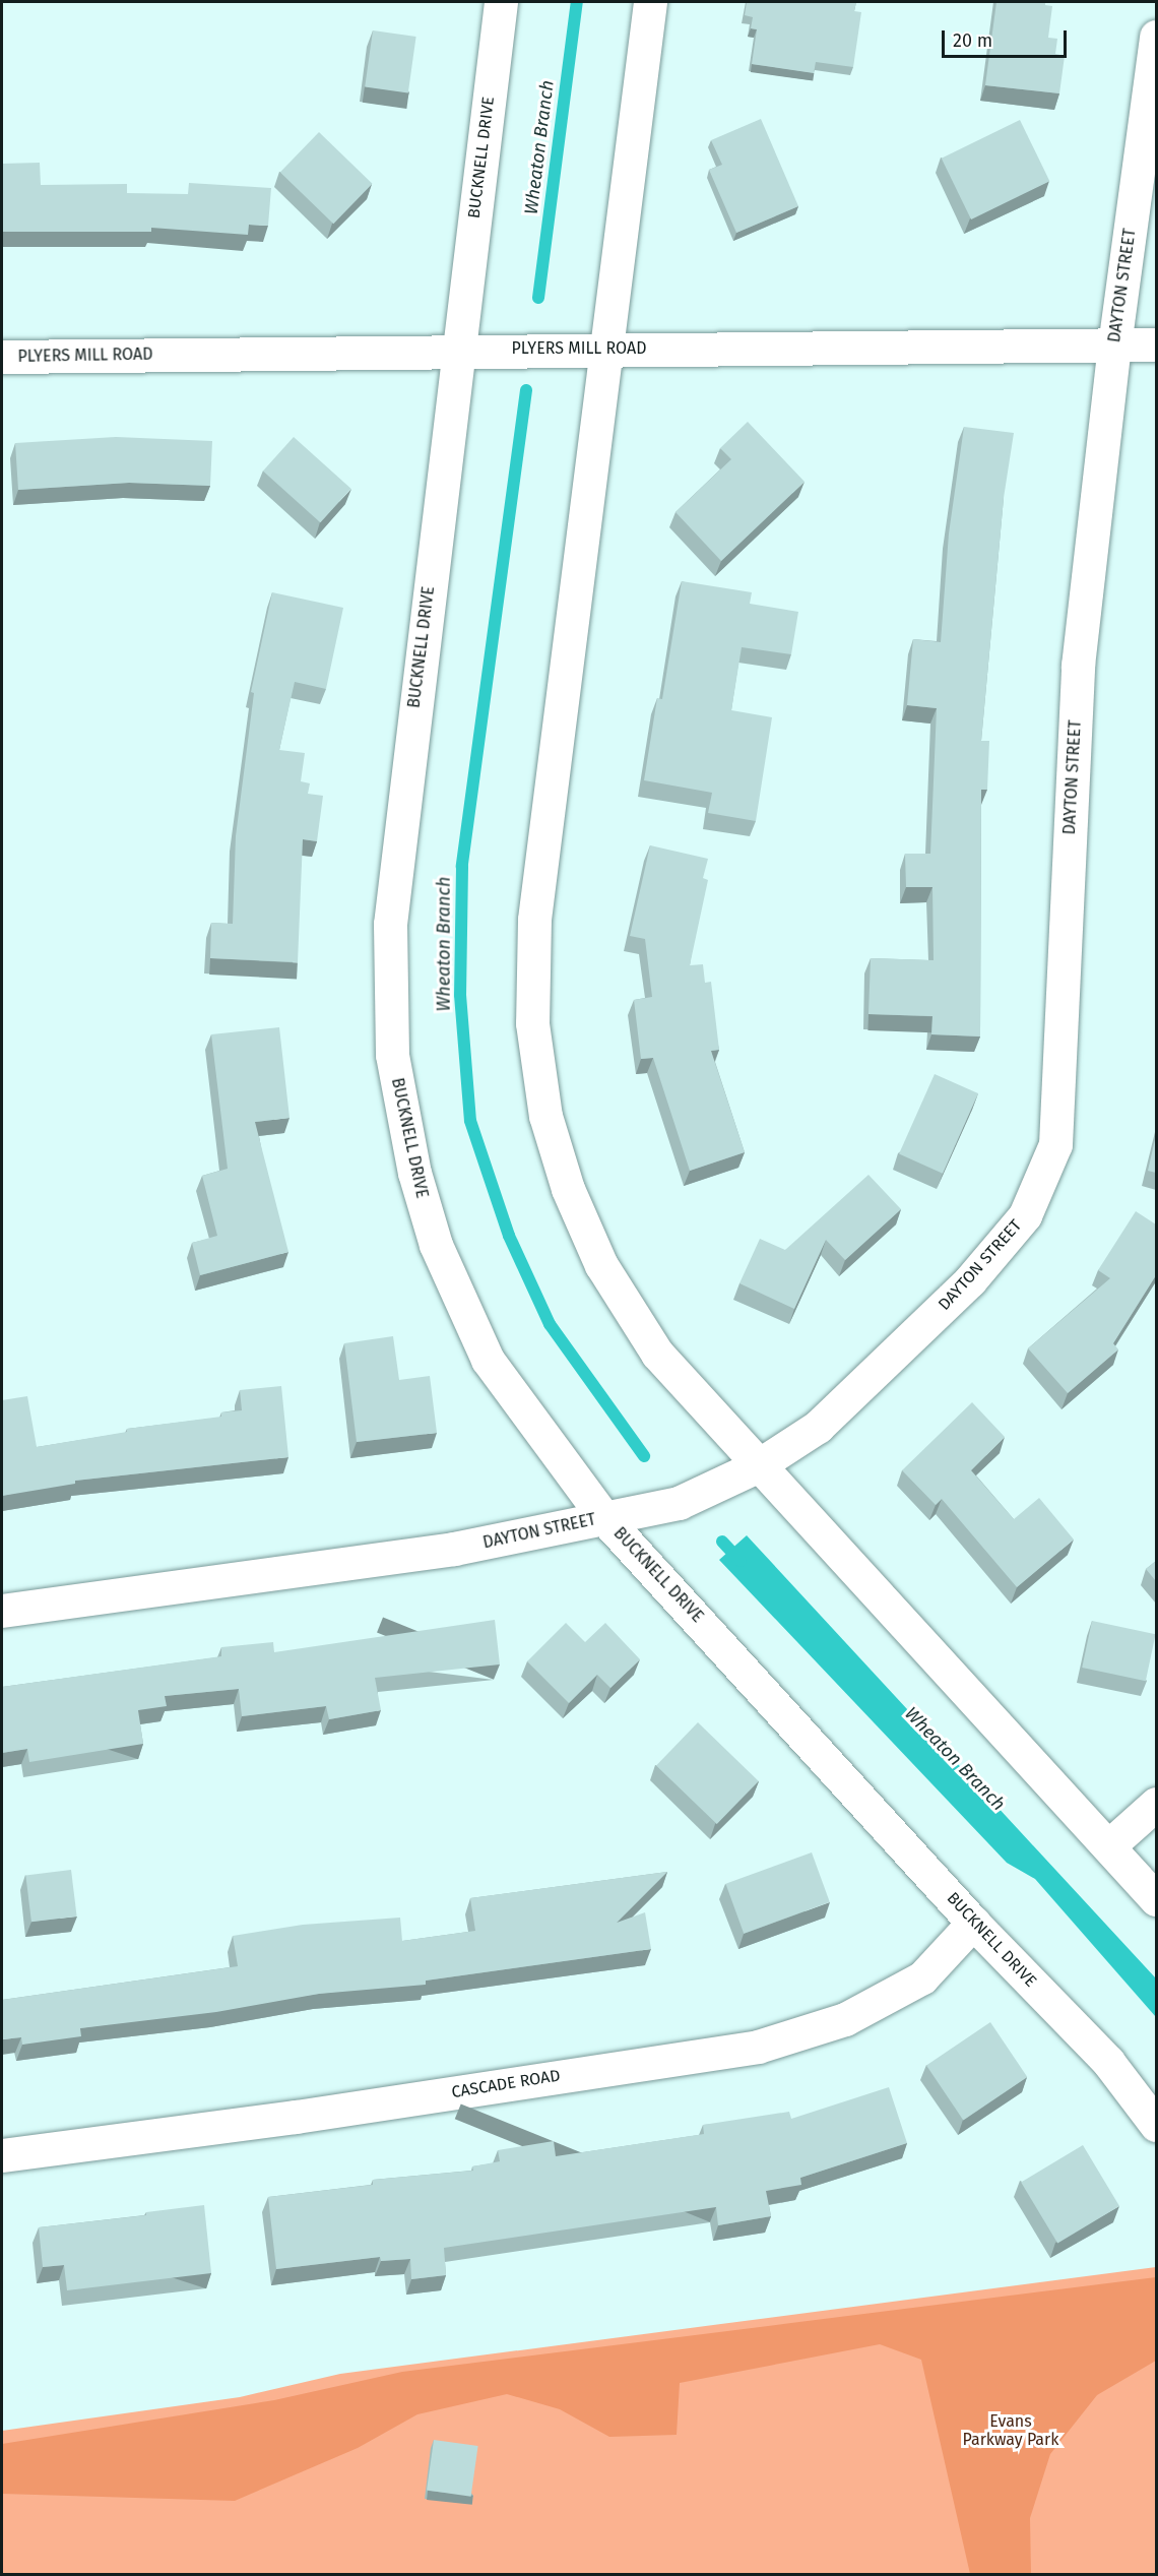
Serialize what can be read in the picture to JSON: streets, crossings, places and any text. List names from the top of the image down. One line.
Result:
{"streets":{"street":["BUCKNELL DRIVE","DAYTON STREET","PLYERS MILL ROAD","CASCADE ROAD"]},"crossings":[["BUCKNELL DRIVE","DAYTON STREET"],["BUCKNELL DRIVE","PLYERS MILL ROAD"],["BUCKNELL DRIVE","CASCADE ROAD"],["DAYTON STREET","PLYERS MILL ROAD"]],"water":["Wheaton Branch"],"parks":["Evans Parkway Park"],"scale_bar":"20 m"}
